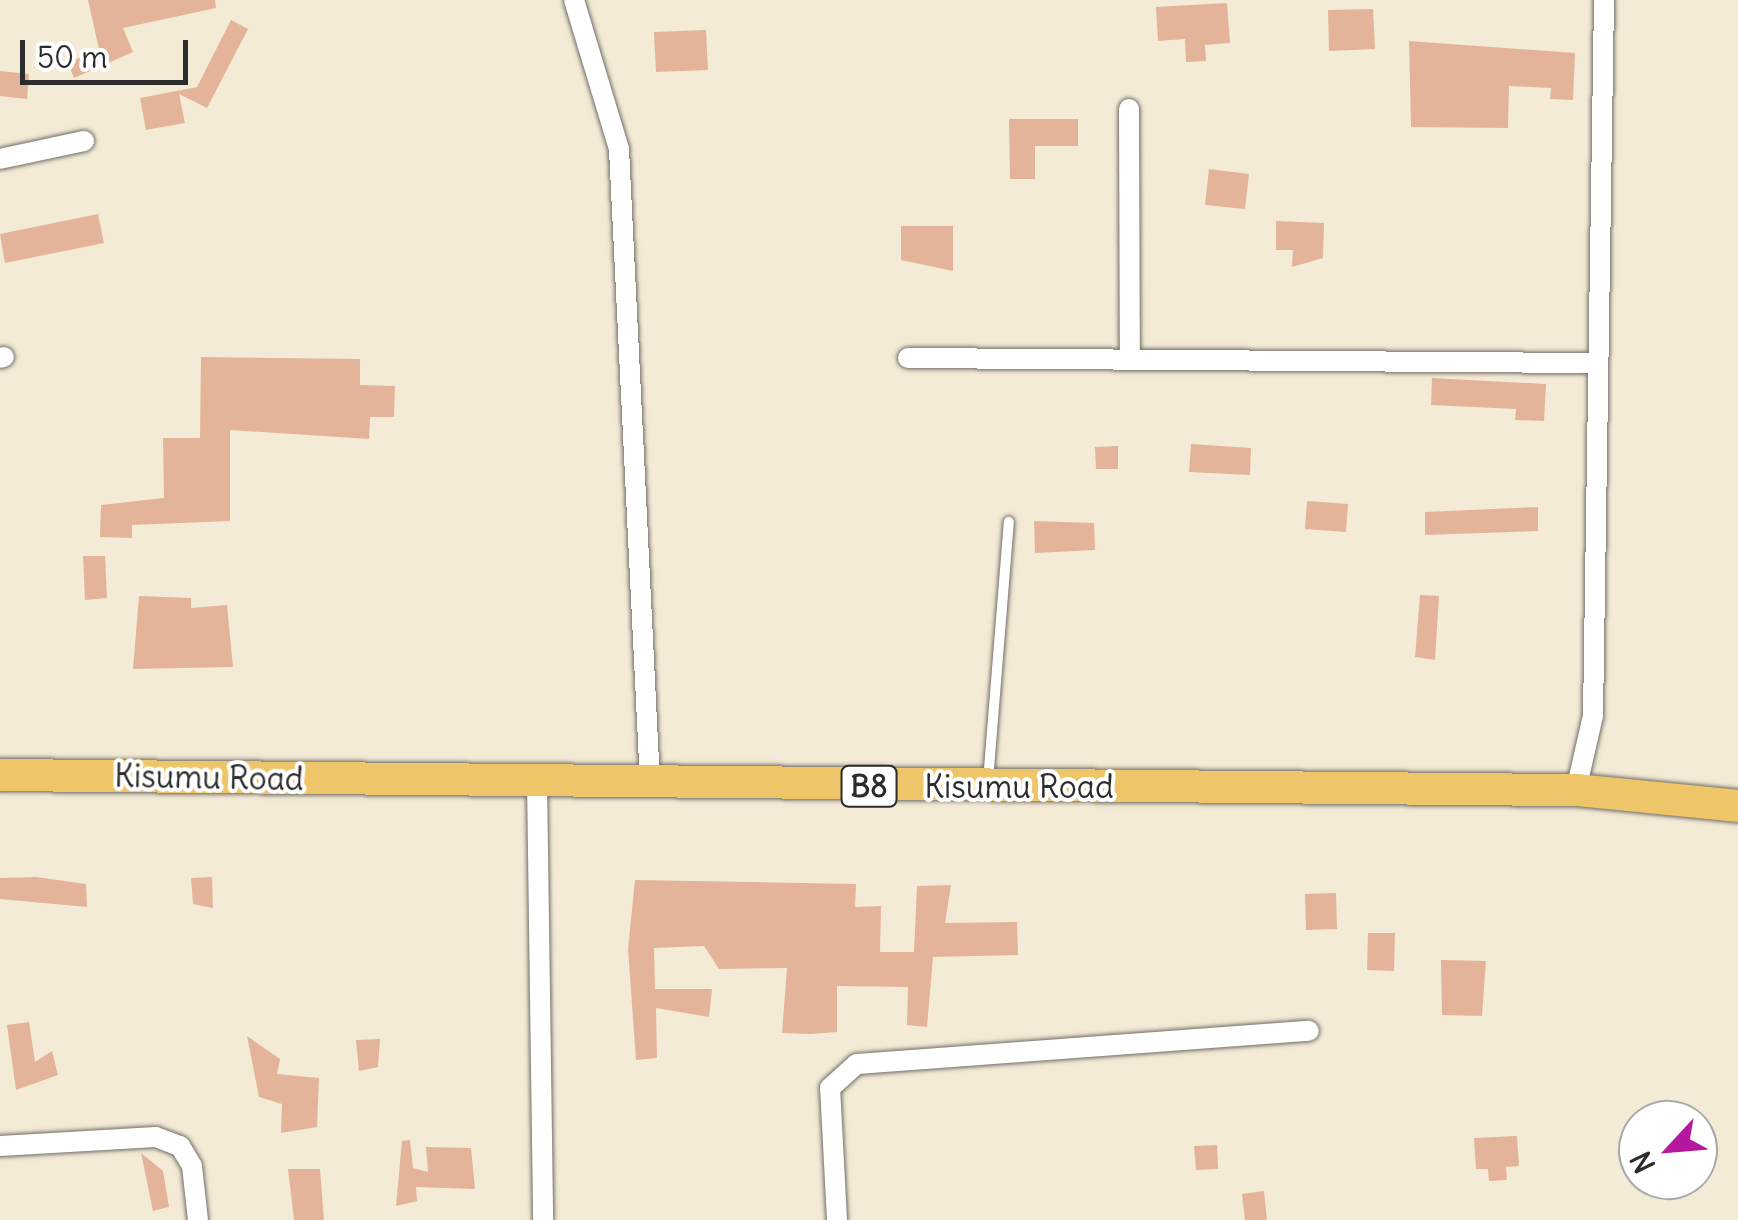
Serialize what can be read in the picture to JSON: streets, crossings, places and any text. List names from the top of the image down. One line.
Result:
{"streets":{"highway":["Kisumu Road","B8"]},"scale_bar":"50 m","north":"bottom left"}
